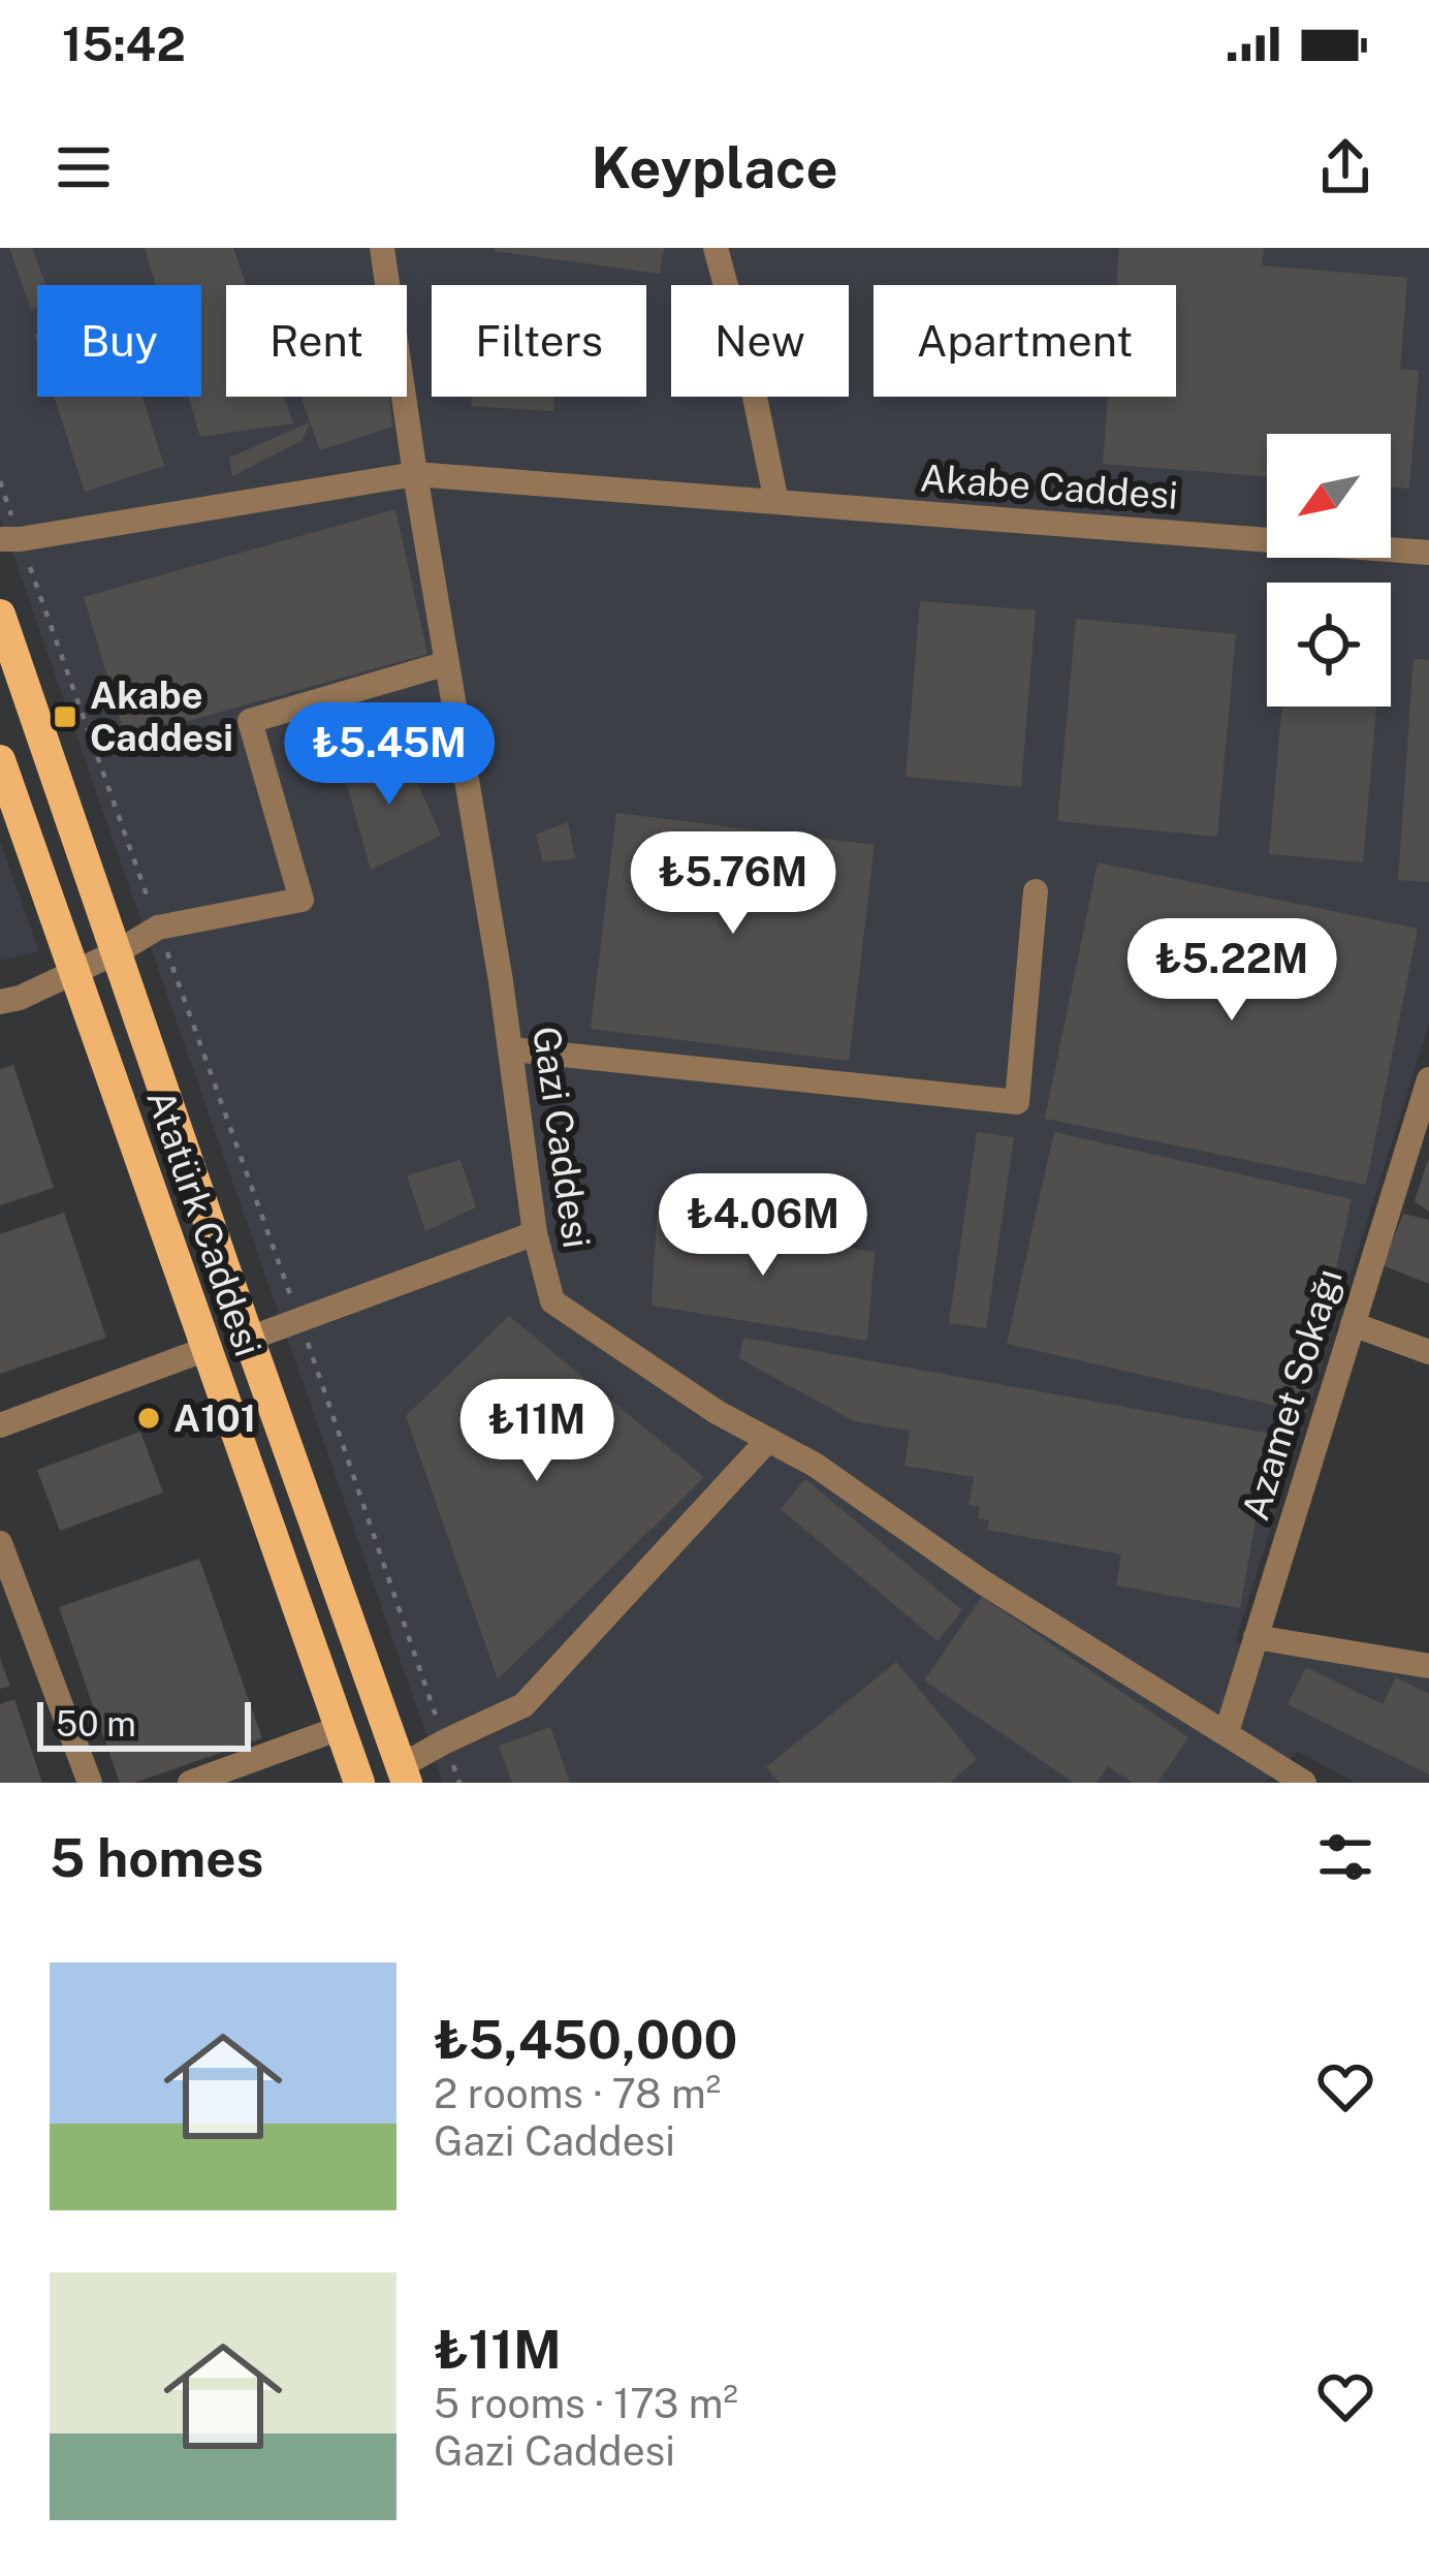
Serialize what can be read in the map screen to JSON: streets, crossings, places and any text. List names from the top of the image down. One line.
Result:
{"streets":{"main road":["Atatürk Caddesi"],"street":["Akabe Caddesi","Gazi Caddesi","Azamet Sokağı"]},"crossings":[["Akabe Caddesi","Gazi Caddesi"],["Gazi Caddesi","Azamet Sokağı"]],"places":{"transit":["Akabe Caddesi"],"other":["A101"]},"scale_bar":"50 m","north":"bottom left","page":{"status":"15:42","header":"Keyplace","chip":["Buy","Rent","Filters","New","Apartment"],"price":["₺5.45M","₺5.76M","₺5.22M","₺4.06M","₺11M"],"scale":"50 m","heading":"5 homes","list":[{"name":"₺5,450,000","note":"2 rooms · 78 m² · Gazi Caddesi"},{"name":"₺11M","note":"5 rooms · 173 m² · Gazi Caddesi"}]}}
